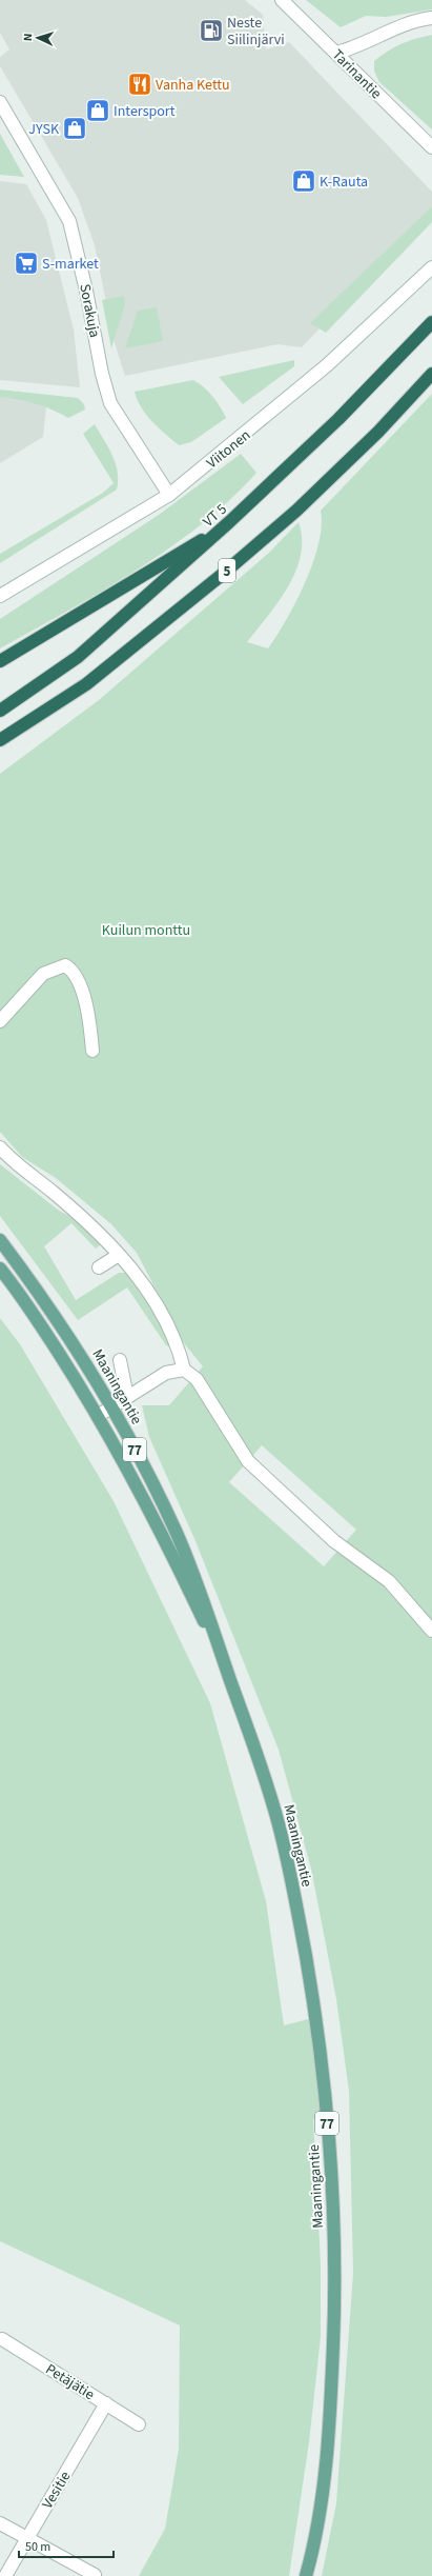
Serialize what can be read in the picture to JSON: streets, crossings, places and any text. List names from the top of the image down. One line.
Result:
{"streets":{"highway":["VT 5","5"],"main road":["Maaningantie","77"],"street":["Tarinantie","Sorakuja","Viitonen","Petäjätie","Vesitie"]},"crossings":[["Sorakuja","Viitonen"],["Petäjätie","Vesitie"]],"parks":["Kuilun monttu"],"places":{"fuel station":["Neste Siilinjärvi"],"restaurant":["Vanha Kettu"],"shop":["Intersport","JYSK","K-Rauta"],"supermarket":["S-market"]},"scale_bar":"50 m","north":"left"}
